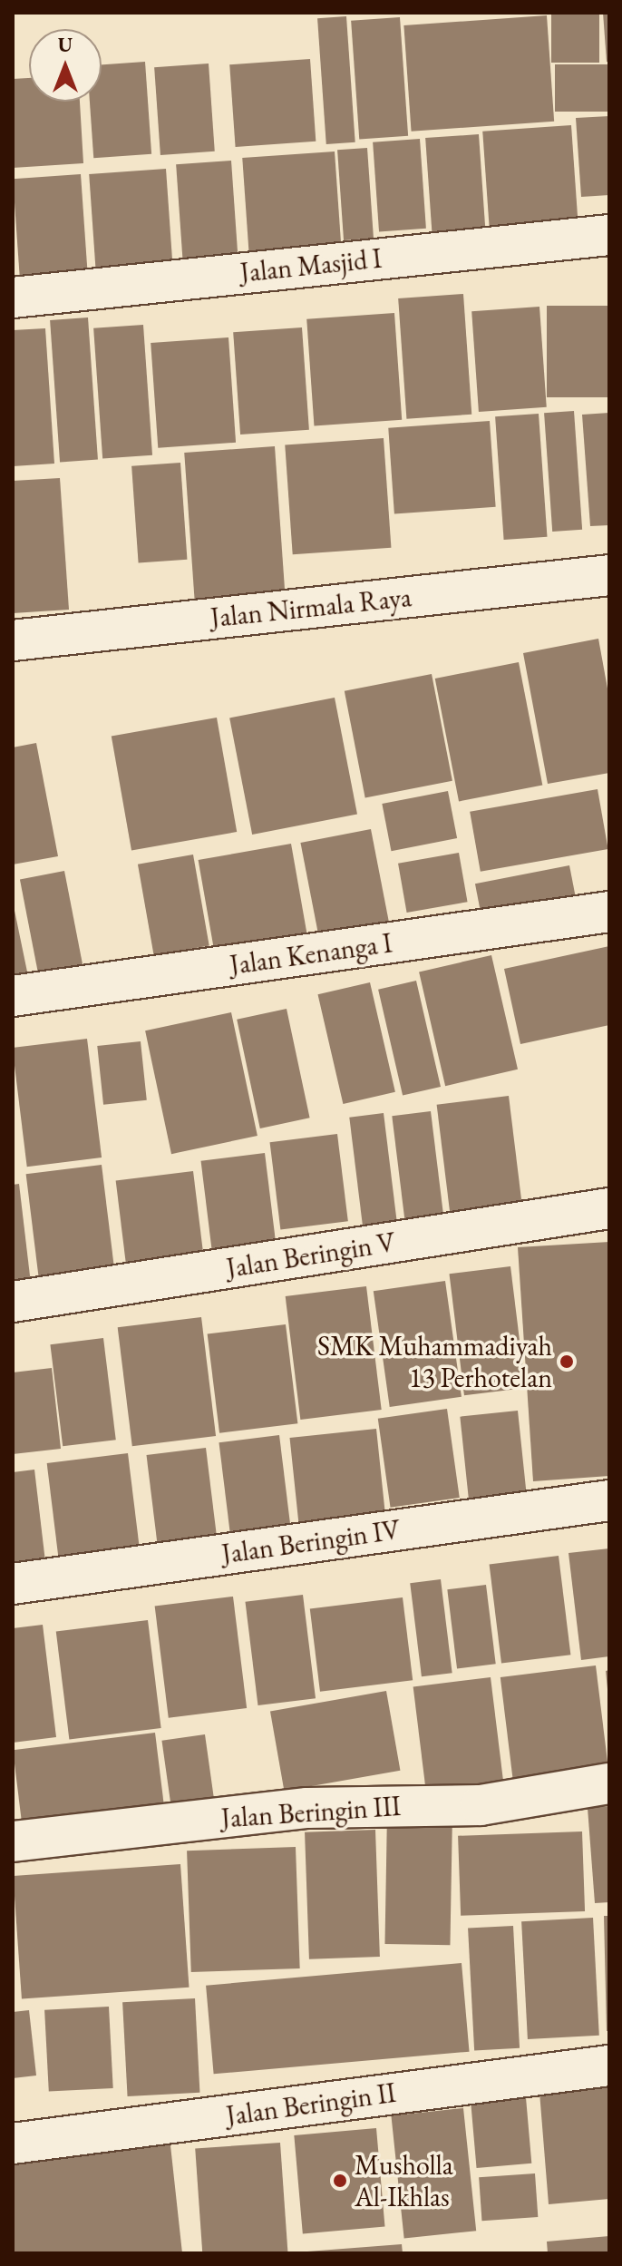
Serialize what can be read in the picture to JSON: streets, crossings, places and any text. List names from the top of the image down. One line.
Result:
{"streets":{"street":["Jalan Masjid I","Jalan Nirmala Raya","Jalan Kenanga I","Jalan Beringin V","Jalan Beringin IV","Jalan Beringin III","Jalan Beringin II"]},"places":["SMK Muhammadiyah 13 Perhotelan","Musholla Al-Ikhlas"],"north":"top"}
